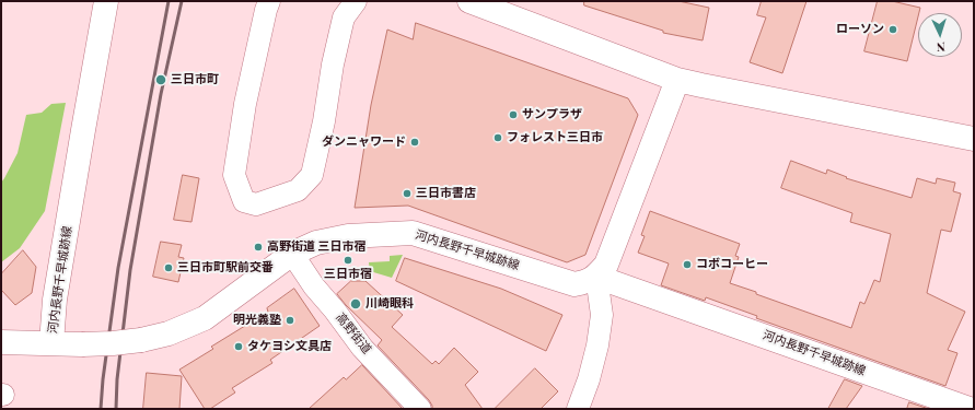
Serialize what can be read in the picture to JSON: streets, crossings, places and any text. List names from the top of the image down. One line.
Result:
{"streets":{"main road":["河内長野千早城跡線"],"street":["高野街道"]},"crossings":[["河内長野千早城跡線","高野街道"]],"places":["ローソン","三日市町","サンプラザ","フォレスト三日市","ダンニャワード","三日市書店","高野街道 三日市宿","三日市宿","コボコーヒー","三日市町駅前交番","川崎眼科","明光義塾","タケヨシ文具店"],"north":"bottom"}
